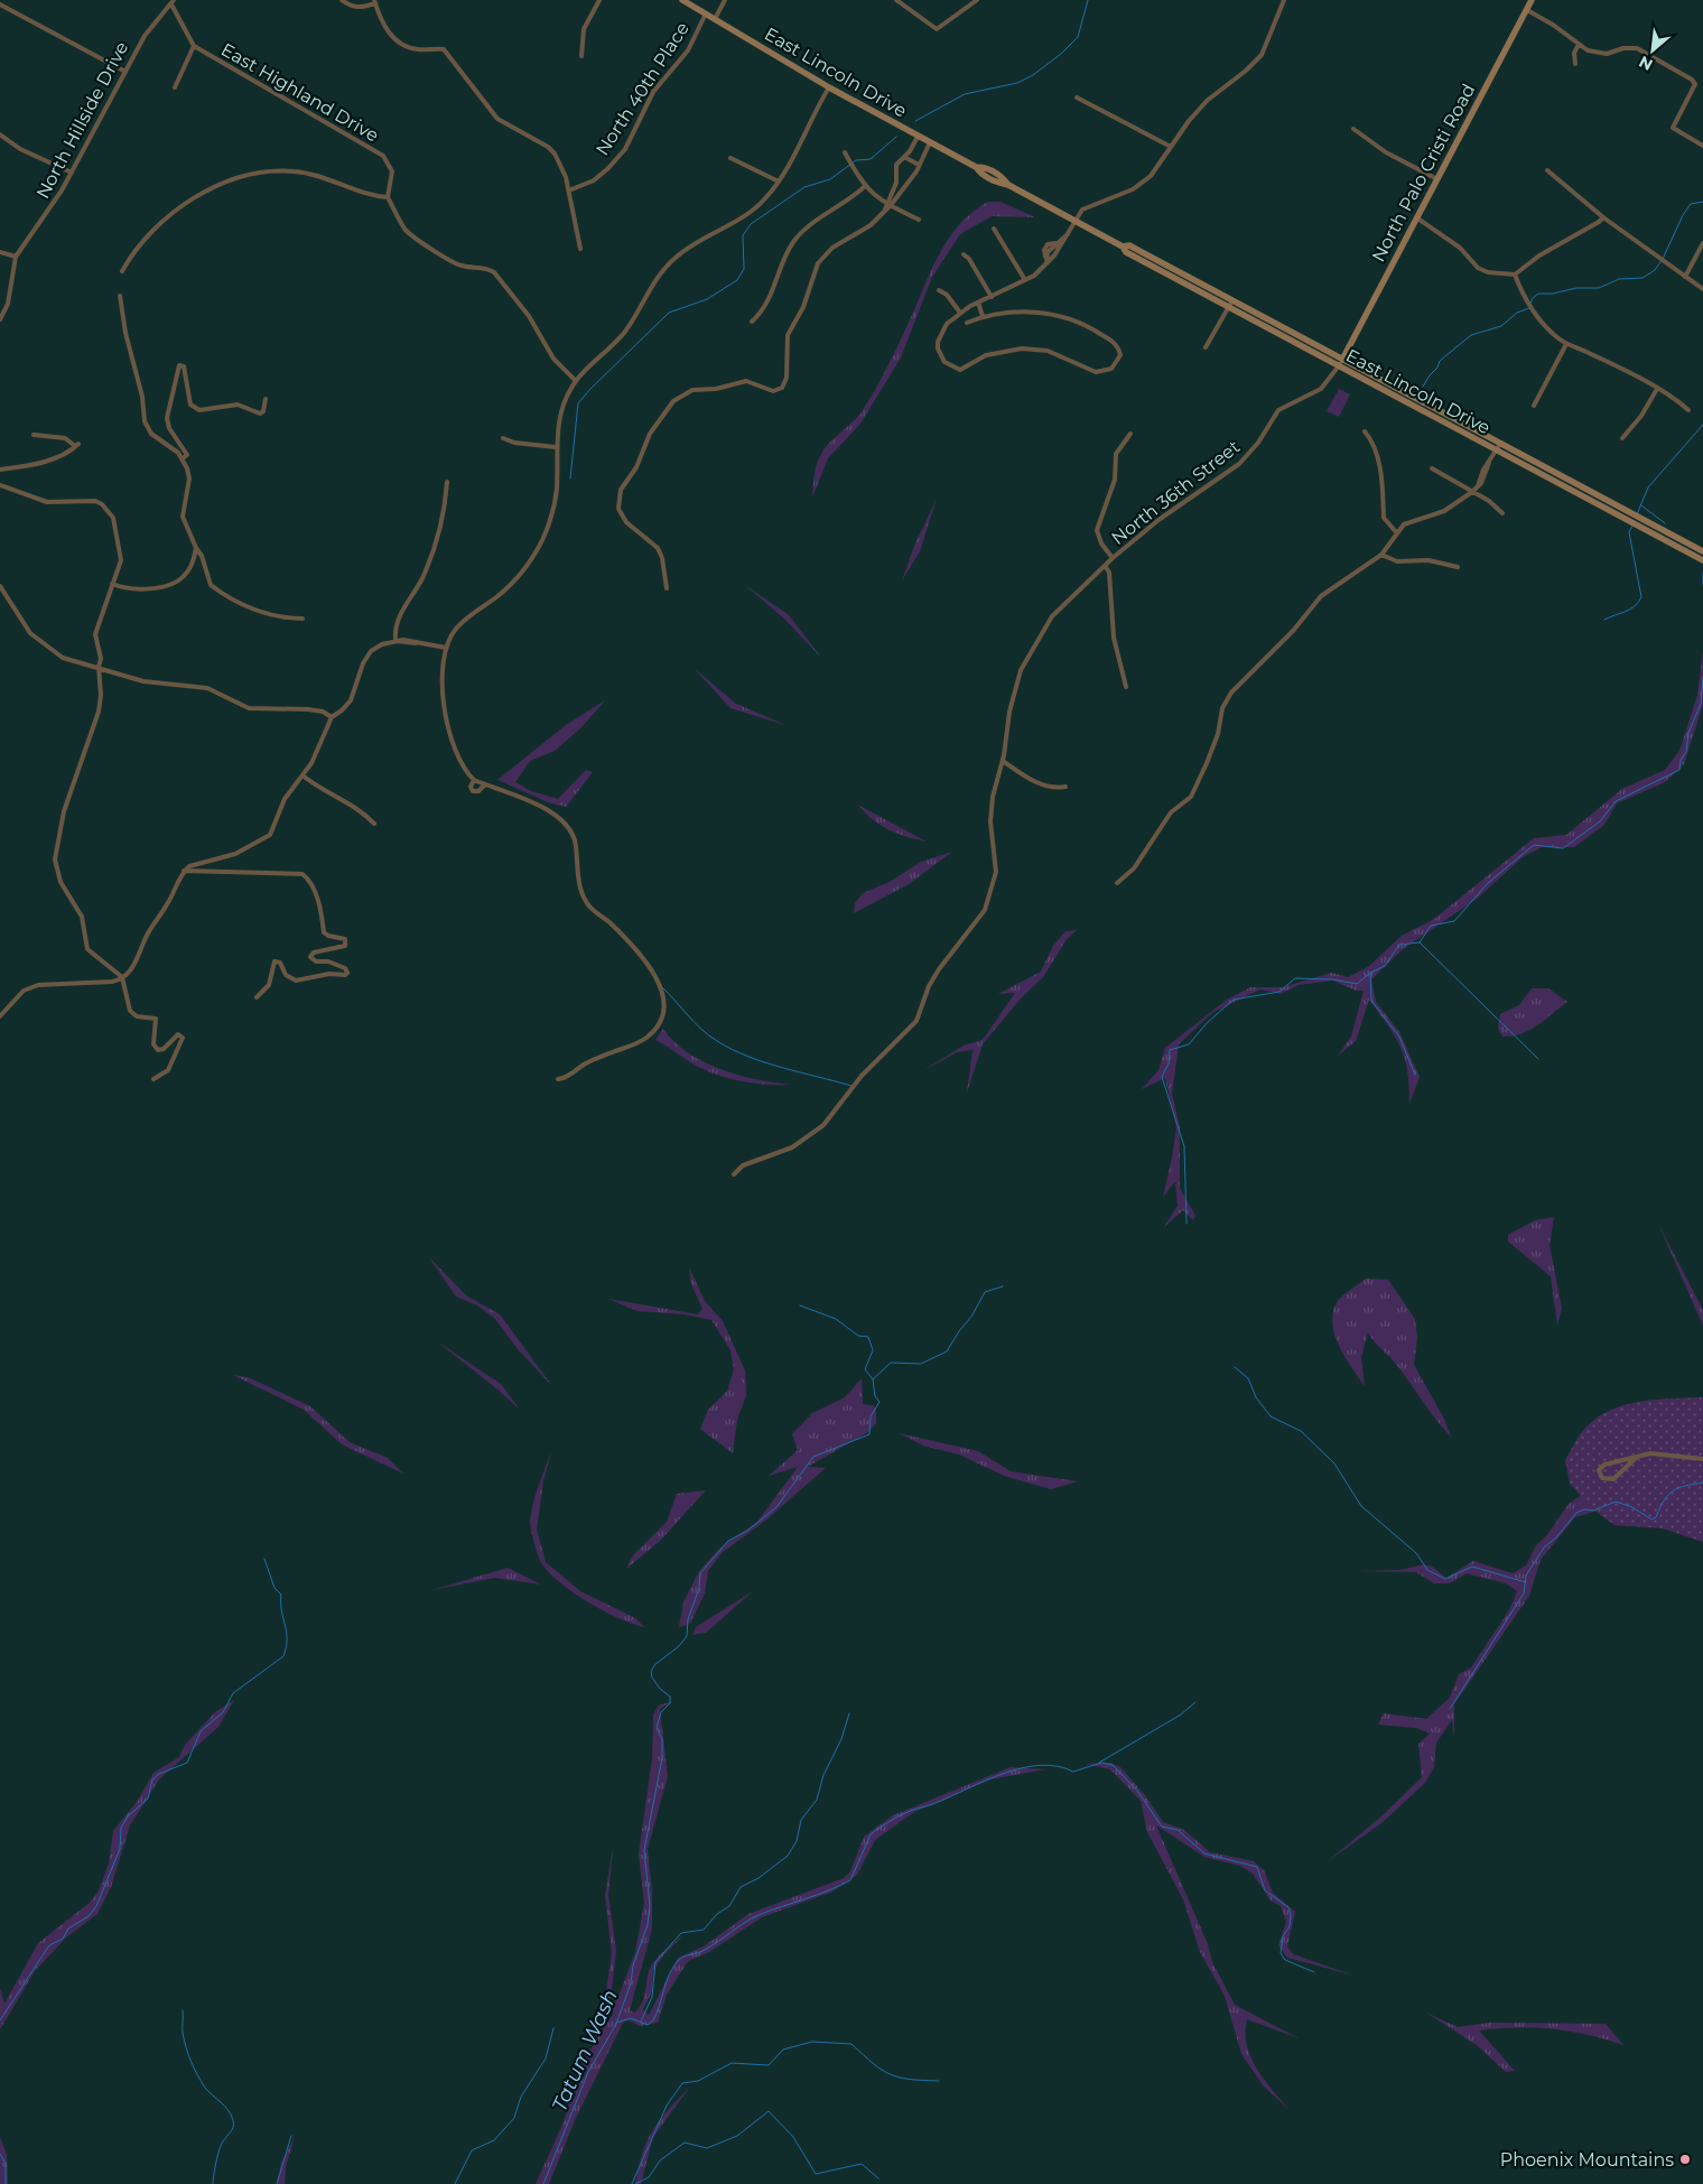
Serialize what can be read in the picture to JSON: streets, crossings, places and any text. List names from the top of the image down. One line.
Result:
{"streets":{"main road":["East Lincoln Drive","North Palo Cristi Road"],"street":["North 40th Place","East Highland Drive","North Hillside Drive","North 36th Street"]},"crossings":[["East Lincoln Drive","North 40th Place"],["East Lincoln Drive","North Palo Cristi Road"],["East Lincoln Drive","North 36th Street"],["North Palo Cristi Road","North 36th Street"]],"water":["Tatum Wash"],"places":["Phoenix Mountains"],"north":"bottom left"}
